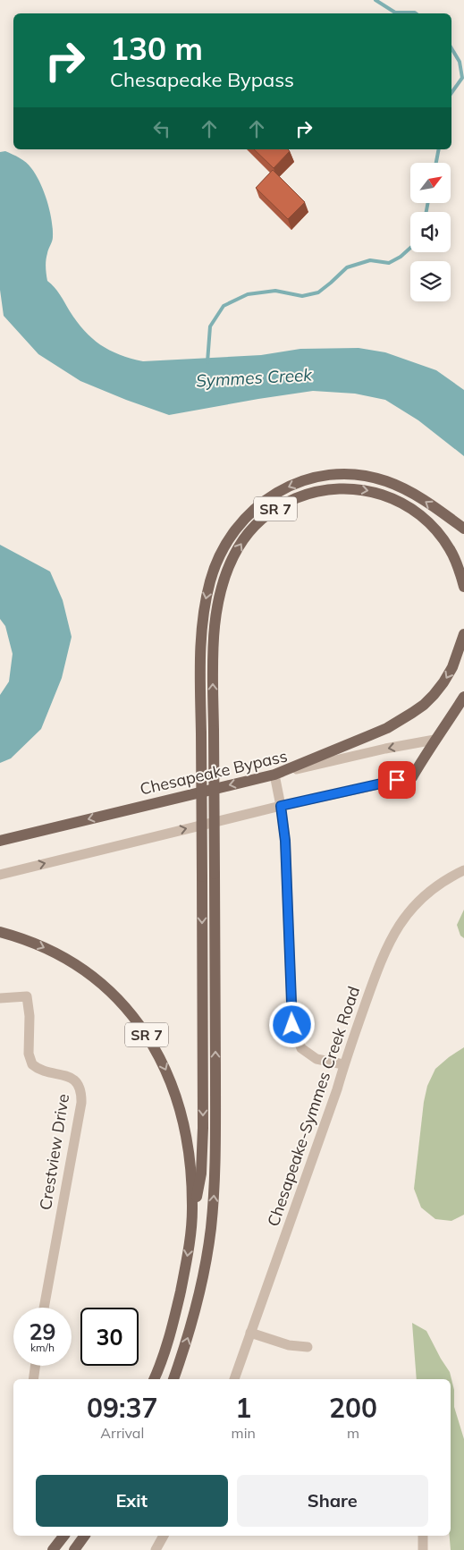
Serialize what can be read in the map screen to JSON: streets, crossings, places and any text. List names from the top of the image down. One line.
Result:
{"streets":{"main road":["SR 7","Chesapeake Bypass"],"street":["Chesapeake-Symmes Creek Road","Crestview Drive"]},"water":["Symmes Creek"],"north":"top right","page":{"turn":["130 m","Chesapeake Bypass"],"speed":"29 km/h","limit":"30","eta":["09:37","Arrival","1","min","200","m"],"buttons":["Exit","Share"]}}
